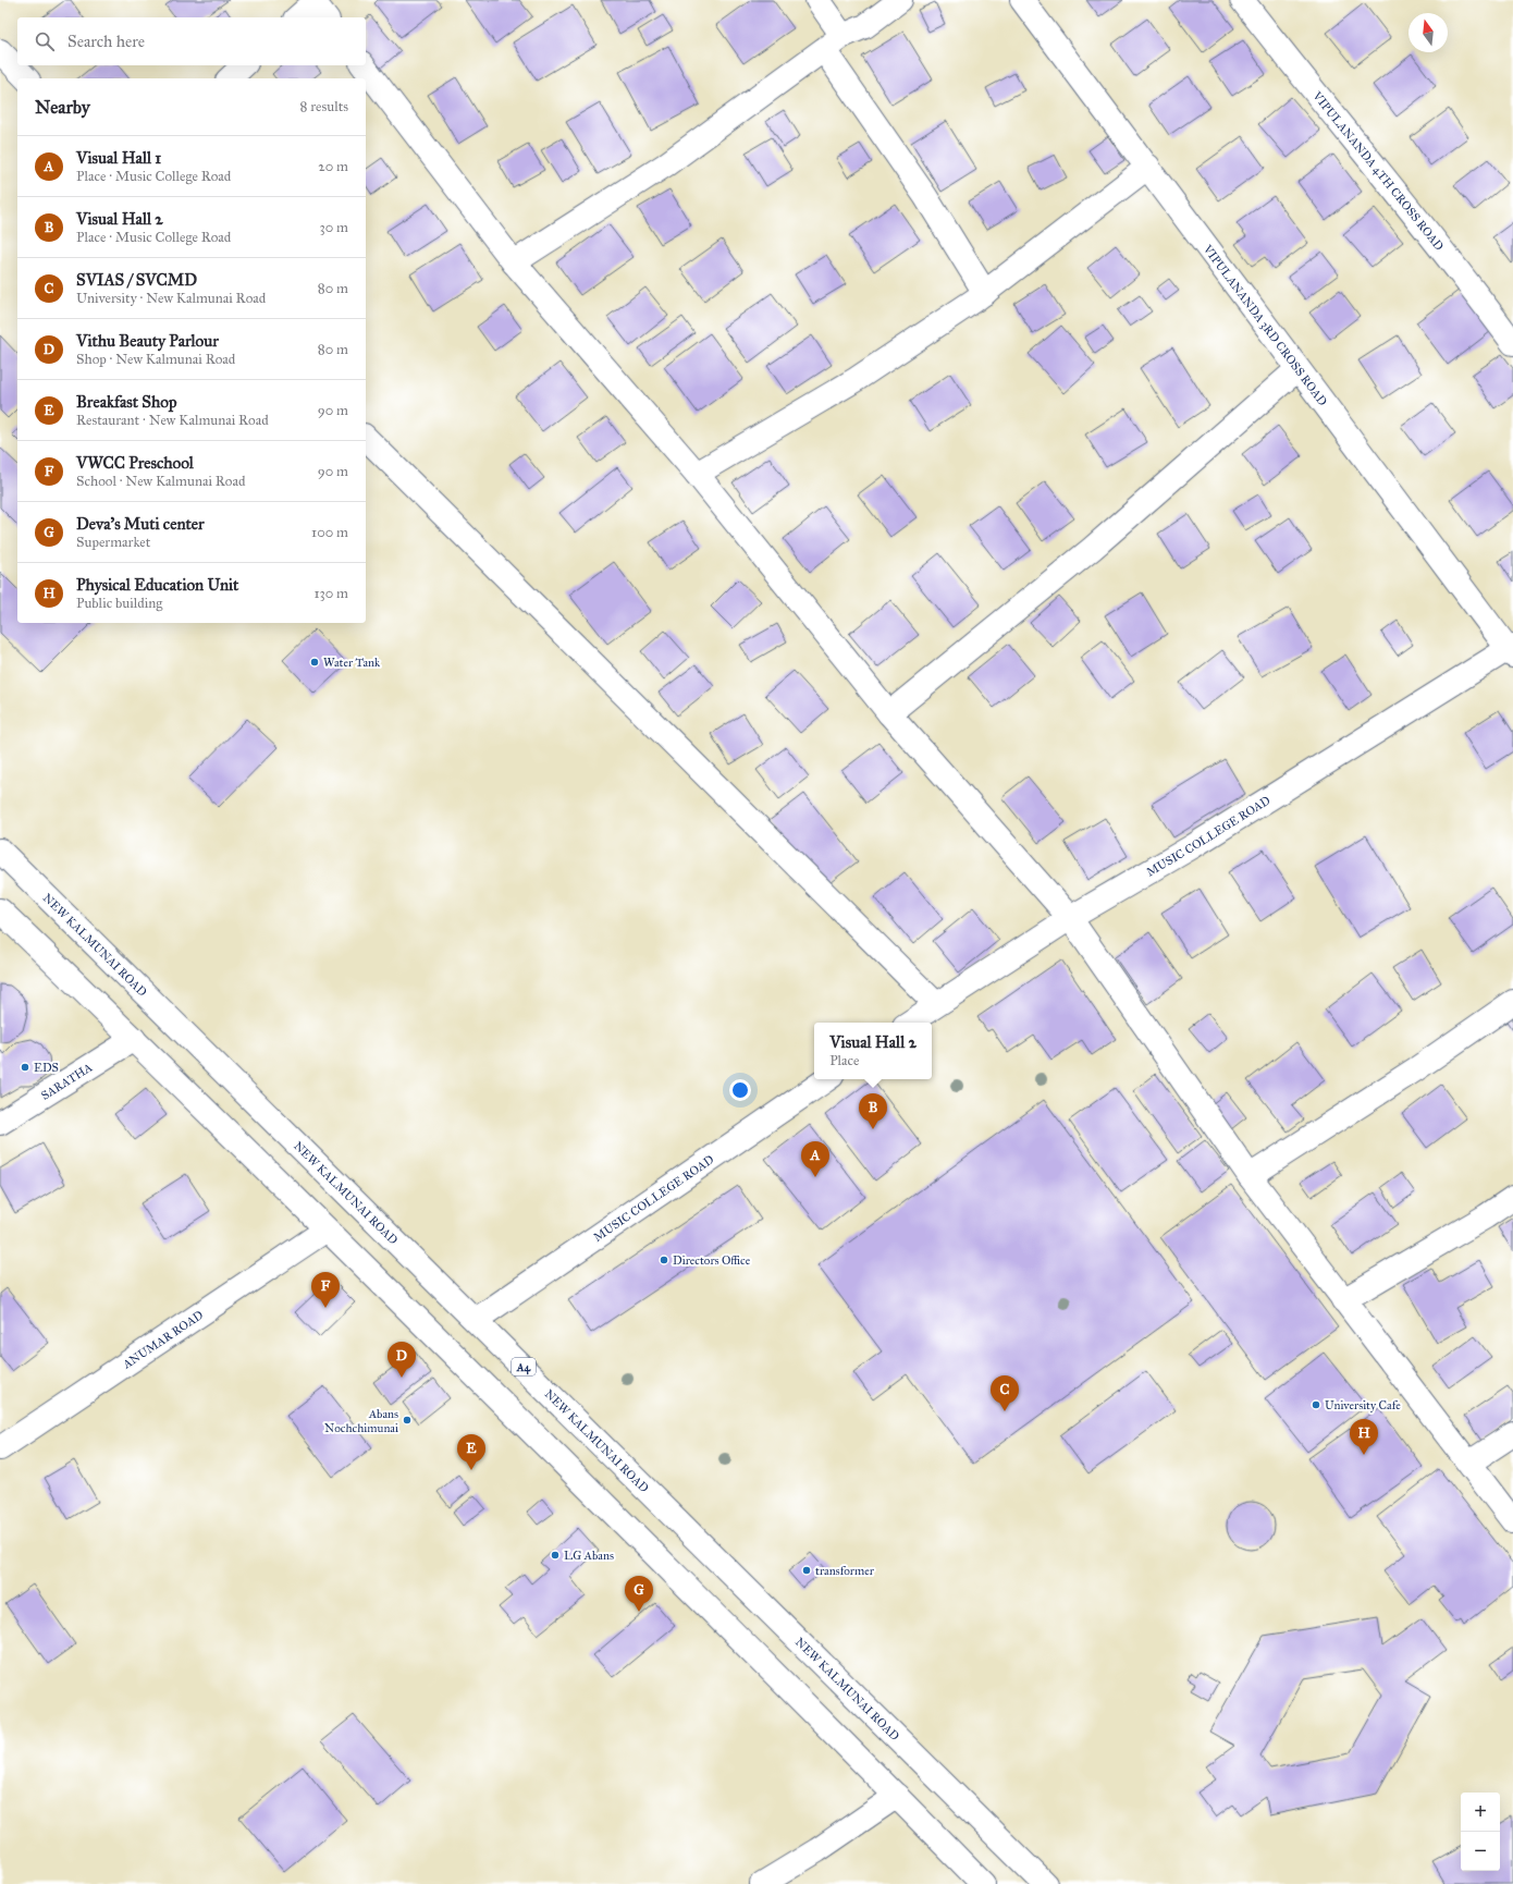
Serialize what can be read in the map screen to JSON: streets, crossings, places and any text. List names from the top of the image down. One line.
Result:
{"streets":{"main road":["VIPULANANDA 4TH CROSS ROAD","VIPULANANDA 3RD CROSS ROAD","MUSIC COLLEGE ROAD","NEW KALMUNAI ROAD","SARATHA","ANUMAR ROAD","A4"]},"crossings":[["VIPULANANDA 3RD CROSS ROAD","MUSIC COLLEGE ROAD"],["MUSIC COLLEGE ROAD","NEW KALMUNAI ROAD"]],"places":["Water Tank","EDS","Directors Office","University Cafe","Abans Nochchimunai","LG Abans","transformer"],"north":"top","page":{"search":"Search here","heading":["Nearby","8 results"],"list":[{"mark":"A","name":"Visual Hall 1","note":"Place · Music College Road","value":"20 m"},{"mark":"B","name":"Visual Hall 2","note":"Place · Music College Road","value":"30 m"},{"mark":"C","name":"SVIAS / SVCMD","note":"University · New Kalmunai Road","value":"80 m"},{"mark":"D","name":"Vithu Beauty Parlour","note":"Shop · New Kalmunai Road","value":"80 m"},{"mark":"E","name":"Breakfast Shop","note":"Restaurant · New Kalmunai Road","value":"90 m"},{"mark":"F","name":"VWCC Preschool","note":"School · New Kalmunai Road","value":"90 m"},{"mark":"G","name":"Deva's Muti center","note":"Supermarket","value":"100 m"},{"mark":"H","name":"Physical Education Unit","note":"Public building","value":"130 m"}],"popup":["Visual Hall 2","Place"],"pins":["B","A","F","D","C","H","E","G"],"map_buttons":["+","−"]}}
